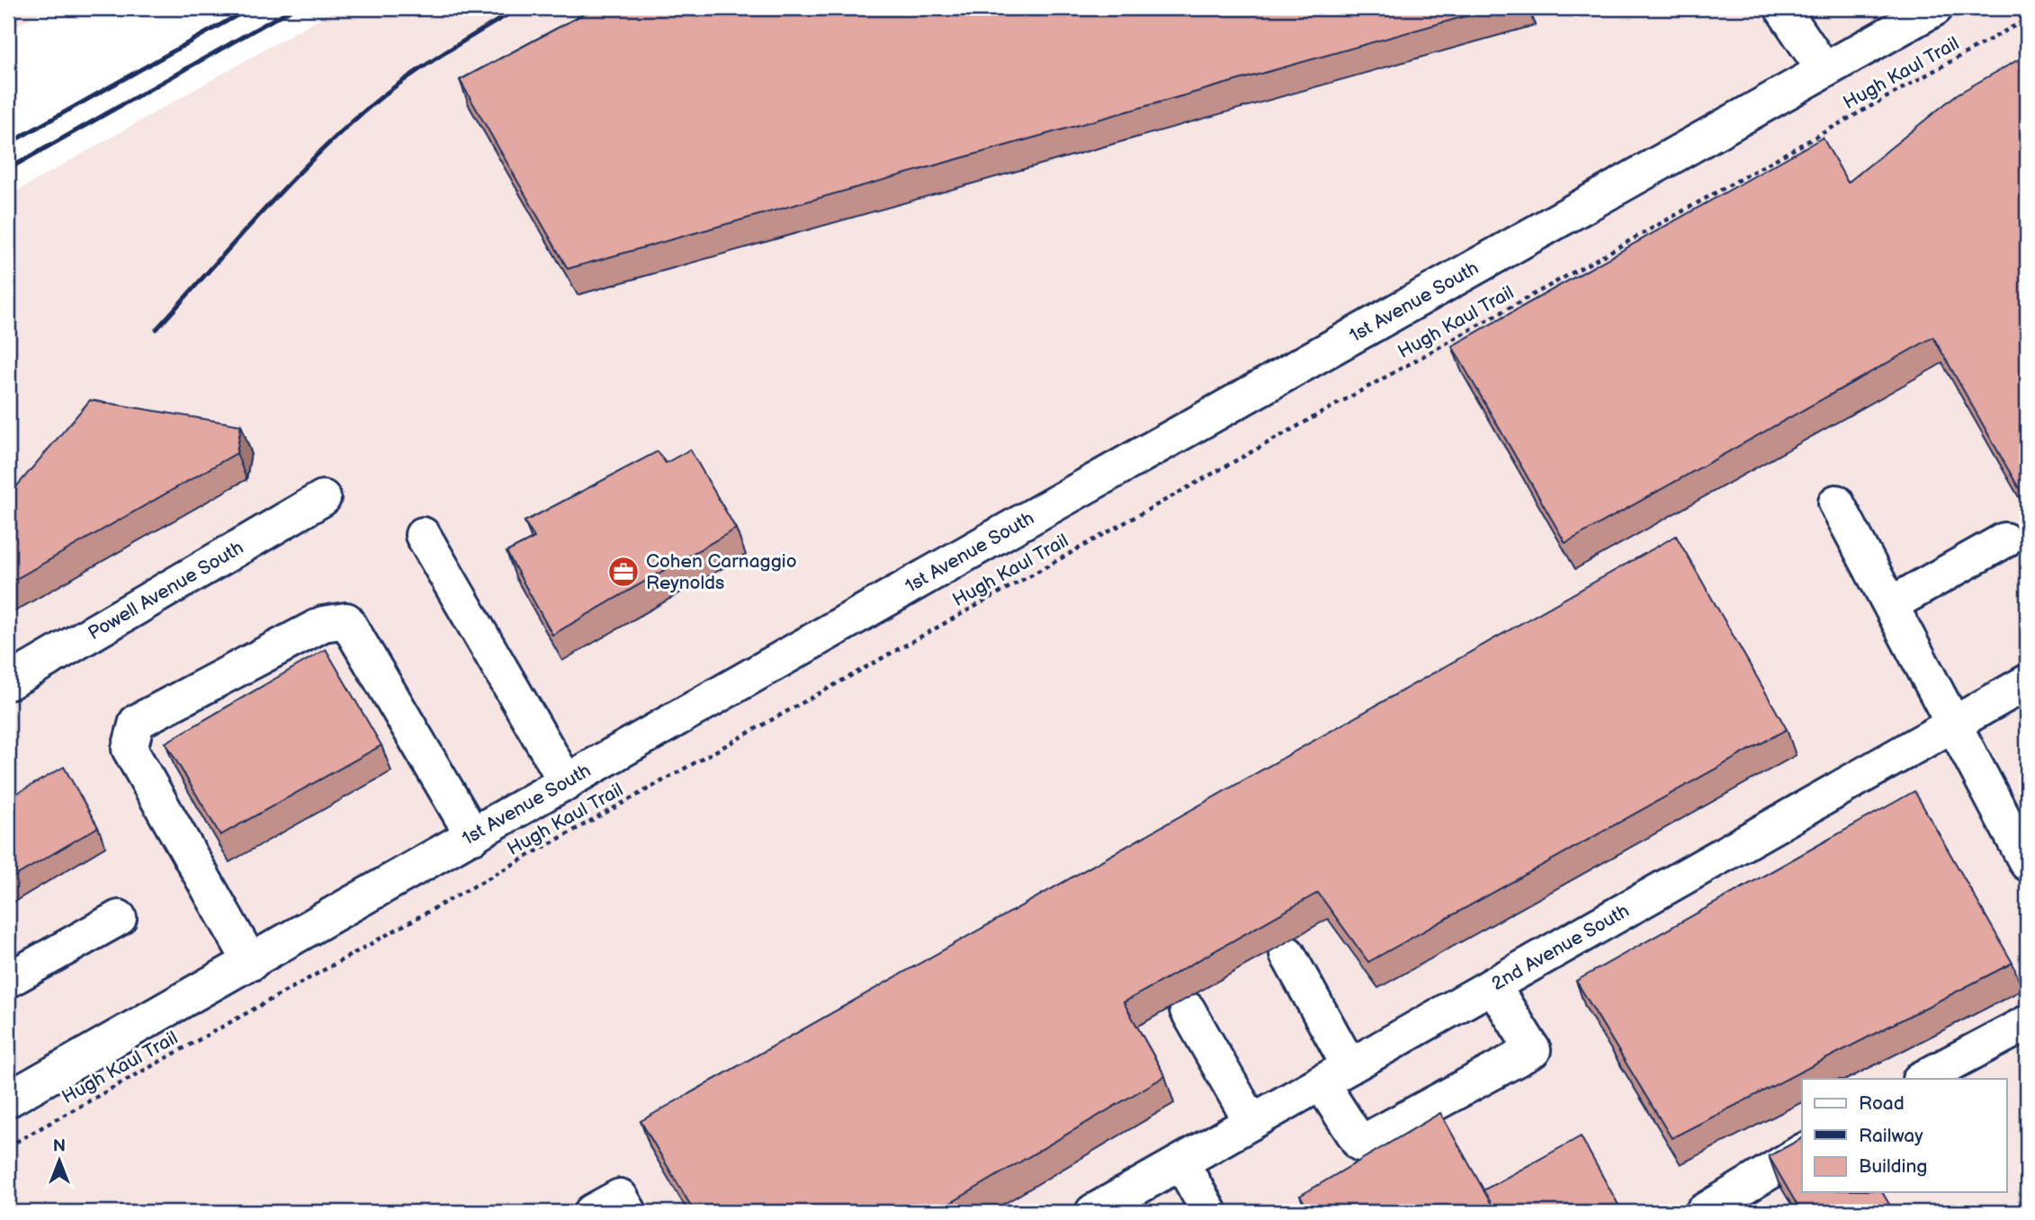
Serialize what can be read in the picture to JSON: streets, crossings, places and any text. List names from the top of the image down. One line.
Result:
{"streets":{"street":["1st Avenue South","Powell Avenue South","2nd Avenue South"],"path":["Hugh Kaul Trail"]},"places":{"office":["Cohen Carnaggio Reynolds"]},"legend":["Road","Railway","Building"],"north":"top"}
